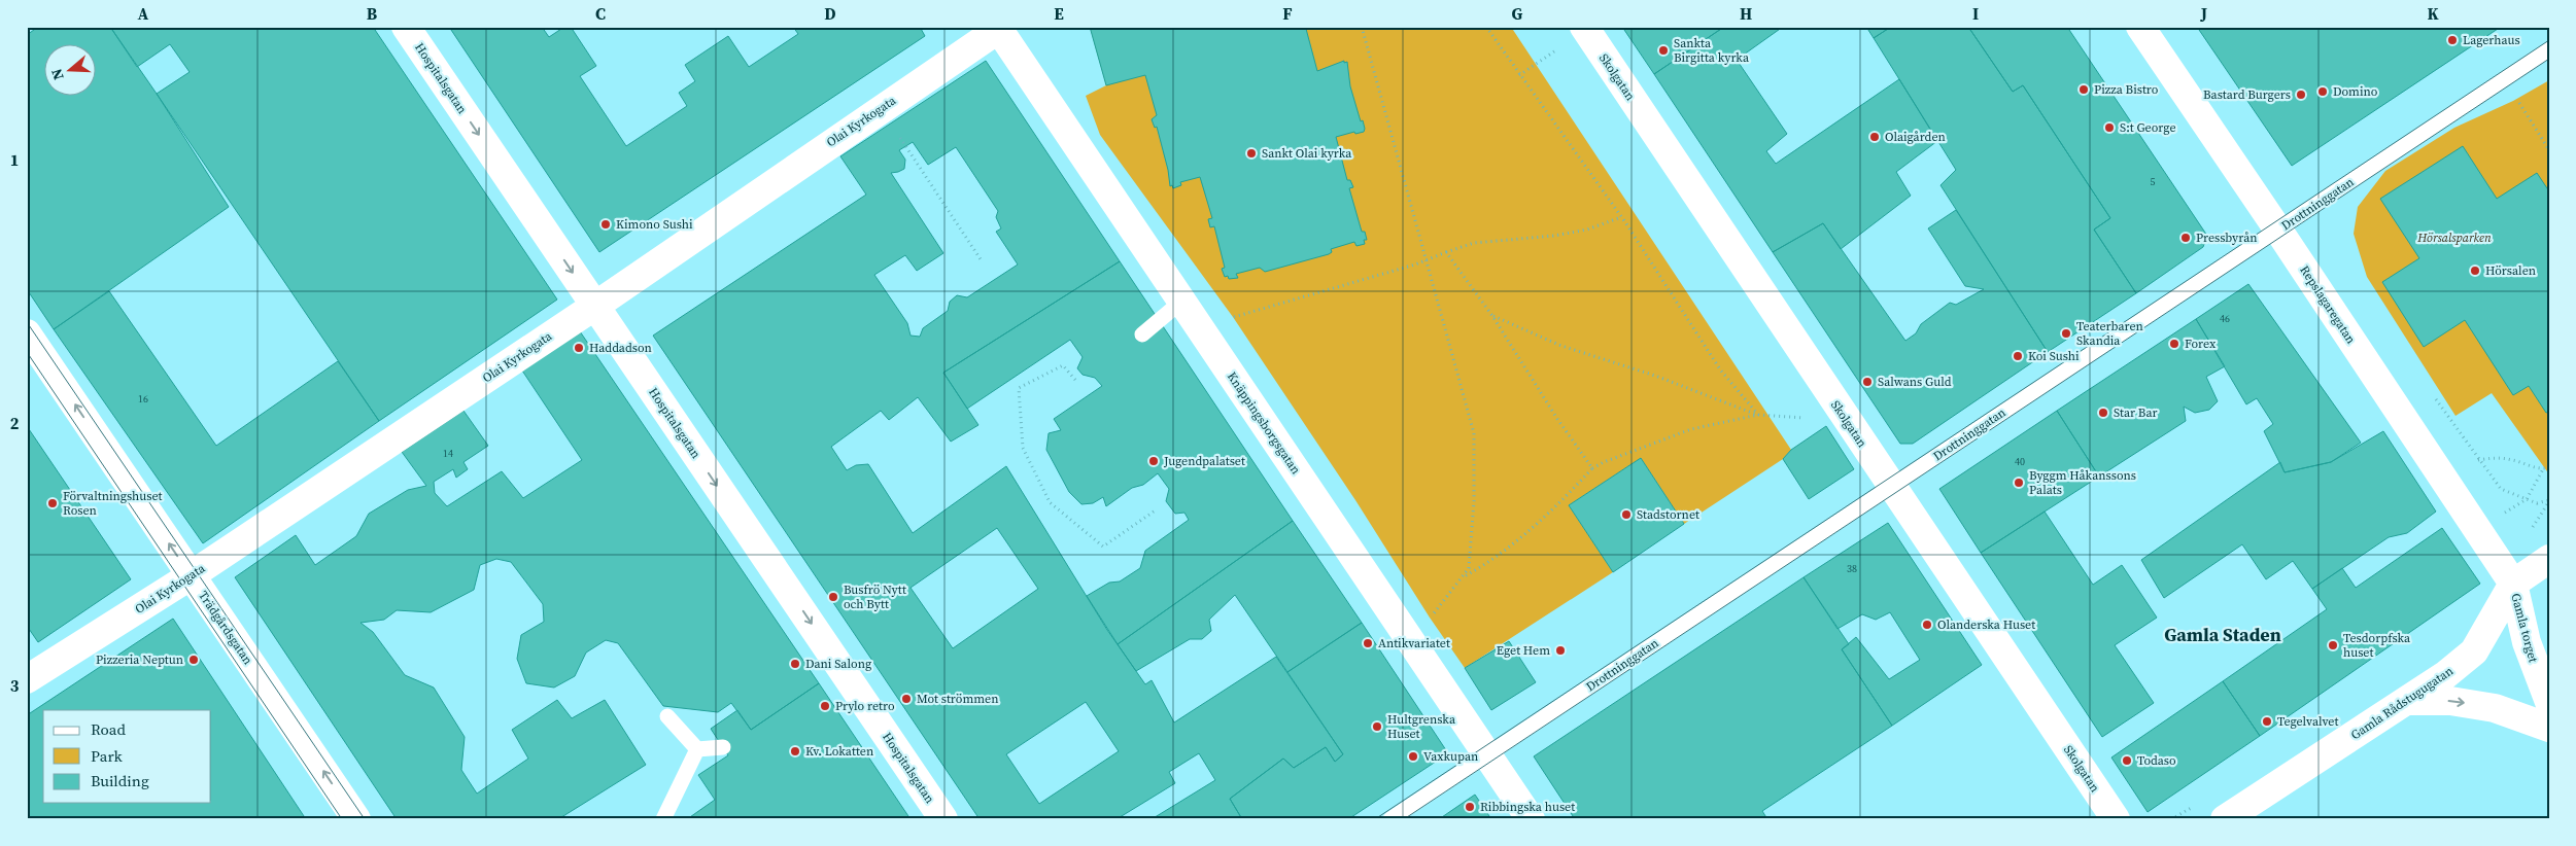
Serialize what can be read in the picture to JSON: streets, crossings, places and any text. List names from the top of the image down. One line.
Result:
{"streets":{"street":["Skolgatan","Hospitalsgatan","Olai Kyrkogata","Repslagaregatan","Knäppingsborgsgatan","Trädgårdsgatan","Gamla torget","Gamla Rådstugugatan"],"lane":["Drottninggatan"]},"crossings":[["Skolgatan","Drottninggatan"],["Hospitalsgatan","Olai Kyrkogata"],["Olai Kyrkogata","Knäppingsborgsgatan"],["Olai Kyrkogata","Trädgårdsgatan"],["Drottninggatan","Repslagaregatan"],["Drottninggatan","Knäppingsborgsgatan"],["Repslagaregatan","Gamla torget"],["Repslagaregatan","Gamla Rådstugugatan"],["Gamla torget","Gamla Rådstugugatan"]],"one_way":["Hospitalsgatan","Trädgårdsgatan"],"districts":["Gamla Staden"],"parks":["Hörsalsparken"],"places":["Lagerhaus","Sankta Birgitta kyrka","Pizza Bistro","Domino","Bastard Burgers","S:t George","Olaigården","Sankt Olai kyrka","Kimono Sushi","Pressbyrån","Hörsalen","Teaterbaren Skandia","Forex","Haddadson","Koi Sushi","Salwans Guld","Star Bar","Jugendpalatset","Byggm Håkanssons Palats","Förvaltningshuset Rosen","Stadstornet","Busfrö Nytt och Bytt","Olanderska Huset","Antikvariatet","Tesdorpfska huset","Eget Hem","Pizzeria Neptun","Dani Salong","Mot strömmen","Prylo retro","Tegelvalvet","Hultgrenska Huset","Kv. Lokatten","Vaxkupan","Todaso","Ribbingska huset"],"house_numbers":["5","46","16","14","40","38"],"legend":["Road","Park","Building"],"north":"left","grid":{"columns":["A","B","C","D","E","F","G","H","I","J","K"],"rows":["1","2","3"]}}
